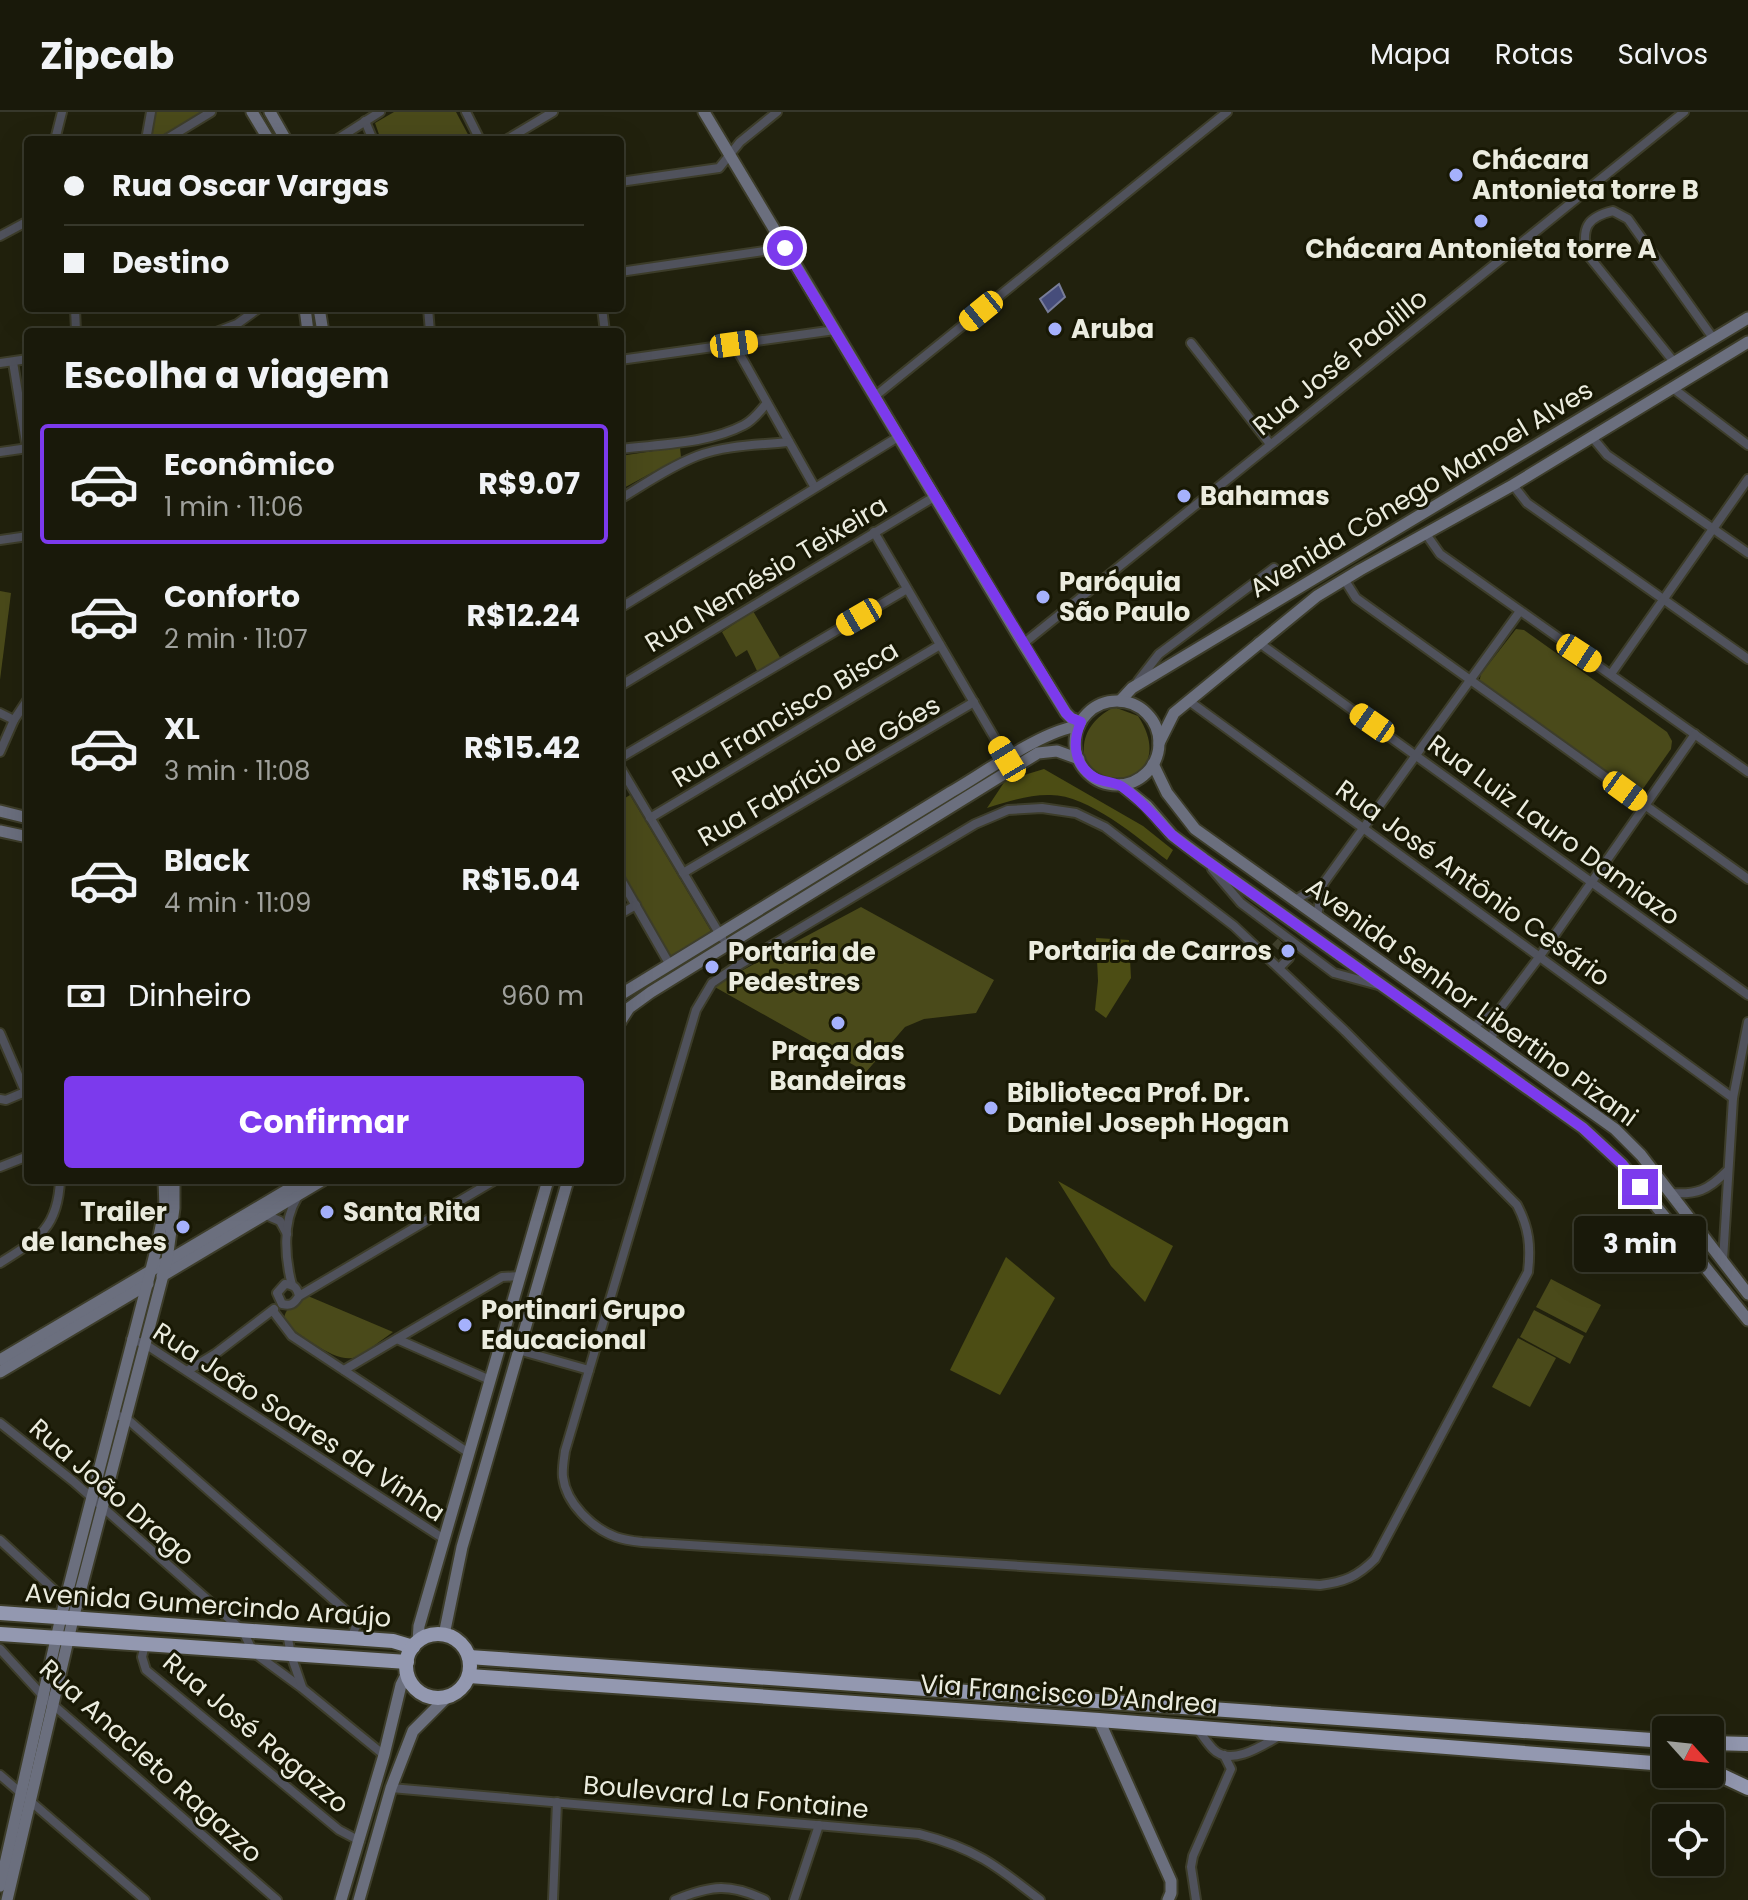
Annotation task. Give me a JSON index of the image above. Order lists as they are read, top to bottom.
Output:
{
  "streets": {
    "highway": ["Avenida Gumercindo Araújo", "Via Francisco D'Andrea"],
    "street": [
      "Rua José Paolillo",
      "Avenida Cônego Manoel Alves",
      "Rua Nemésio Teixeira",
      "Rua Francisco Bisca",
      "Rua Fabrício de Góes",
      "Rua Luiz Lauro Damiazo",
      "Rua José Antônio Cesário",
      "Avenida Senhor Libertino Pizani",
      "Rua João Soares da Vinha",
      "Rua João Drago",
      "Rua José Ragazzo",
      "Rua Anacleto Ragazzo",
      "Boulevard La Fontaine"
    ]
  },
  "crossings": [
    ["Avenida Cônego Manoel Alves", "Rua Luiz Lauro Damiazo"],
    ["Avenida Cônego Manoel Alves", "Rua José Antônio Cesário"],
    ["Avenida Cônego Manoel Alves", "Avenida Senhor Libertino Pizani"],
    ["Rua João Drago", "Avenida Gumercindo Araújo"],
    ["Avenida Gumercindo Araújo", "Via Francisco D'Andrea"],
    ["Avenida Gumercindo Araújo", "Rua José Ragazzo"]
  ],
  "places": [
    "Chácara Antonieta torre B",
    "Chácara Antonieta torre A",
    "Aruba",
    "Bahamas",
    "Paróquia São Paulo",
    "Portaria de Carros",
    "Portaria de Pedestres",
    "Praça das Bandeiras",
    "Biblioteca Prof. Dr. Daniel Joseph Hogan",
    "Santa Rita",
    "Trailer de lanches",
    "Portinari Grupo Educacional"
  ],
  "north": "bottom right",
  "page": {
    "header": "Zipcab",
    "nav": ["Mapa", "Rotas", "Salvos"],
    "banner": ["Rua Oscar Vargas", "Destino"],
    "heading": "Escolha a viagem",
    "list": [
      {
        "name": "Econômico",
        "note": "1 min · 11:06",
        "value": "R$9.07"
      },
      {
        "name": "Conforto",
        "note": "2 min · 11:07",
        "value": "R$12.24"
      },
      {
        "name": "XL",
        "note": "3 min · 11:08",
        "value": "R$15.42"
      },
      {
        "name": "Black",
        "note": "4 min · 11:09",
        "value": "R$15.04"
      }
    ],
    "pay": ["Dinheiro", "960 m"],
    "buttons": "Confirmar",
    "bubble": "3 min"
  }
}
